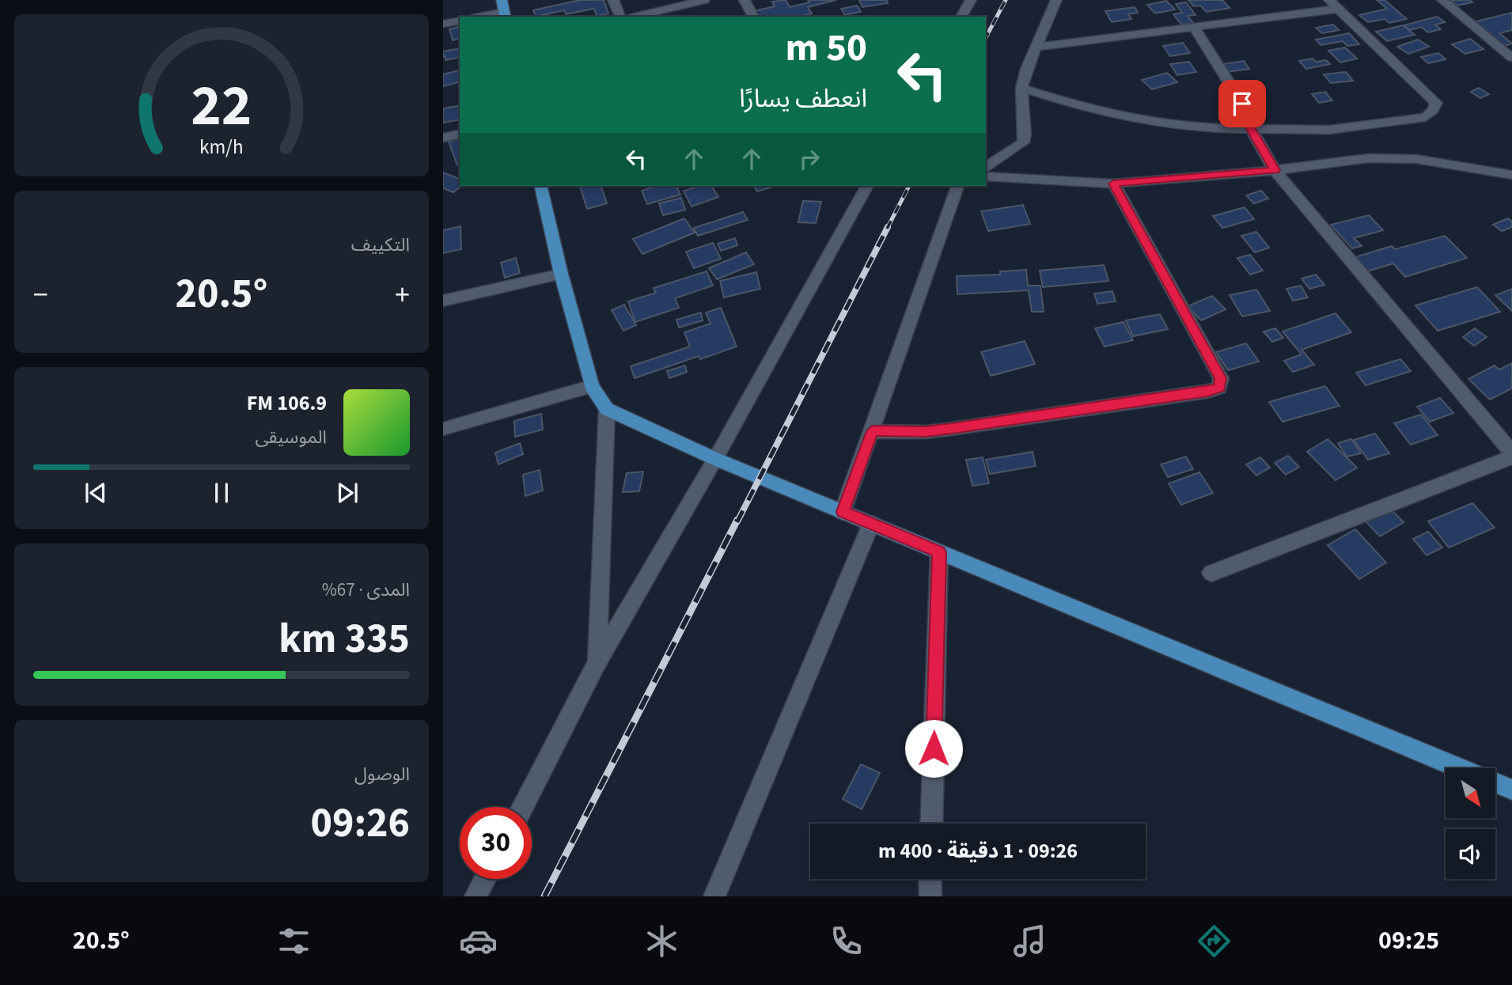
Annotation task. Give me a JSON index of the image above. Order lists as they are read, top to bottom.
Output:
{
  "north": "bottom right",
  "page": {
    "turn": ["50 m", "انعطف يسارًا"],
    "tile": [
      "التكييف",
      ["المدى · 67%", "335 km"],
      ["الوصول", "09:26"]
    ],
    "heat": ["−", "20.5°", "+"],
    "song": ["106.9 FM", "الموسيقى"],
    "limit": "30",
    "trip": "09:26 · 1 دقيقة · 400 m",
    "tabs": ["09:25", "20.5°"],
    "gauge": ["22", "km/h"]
  }
}
